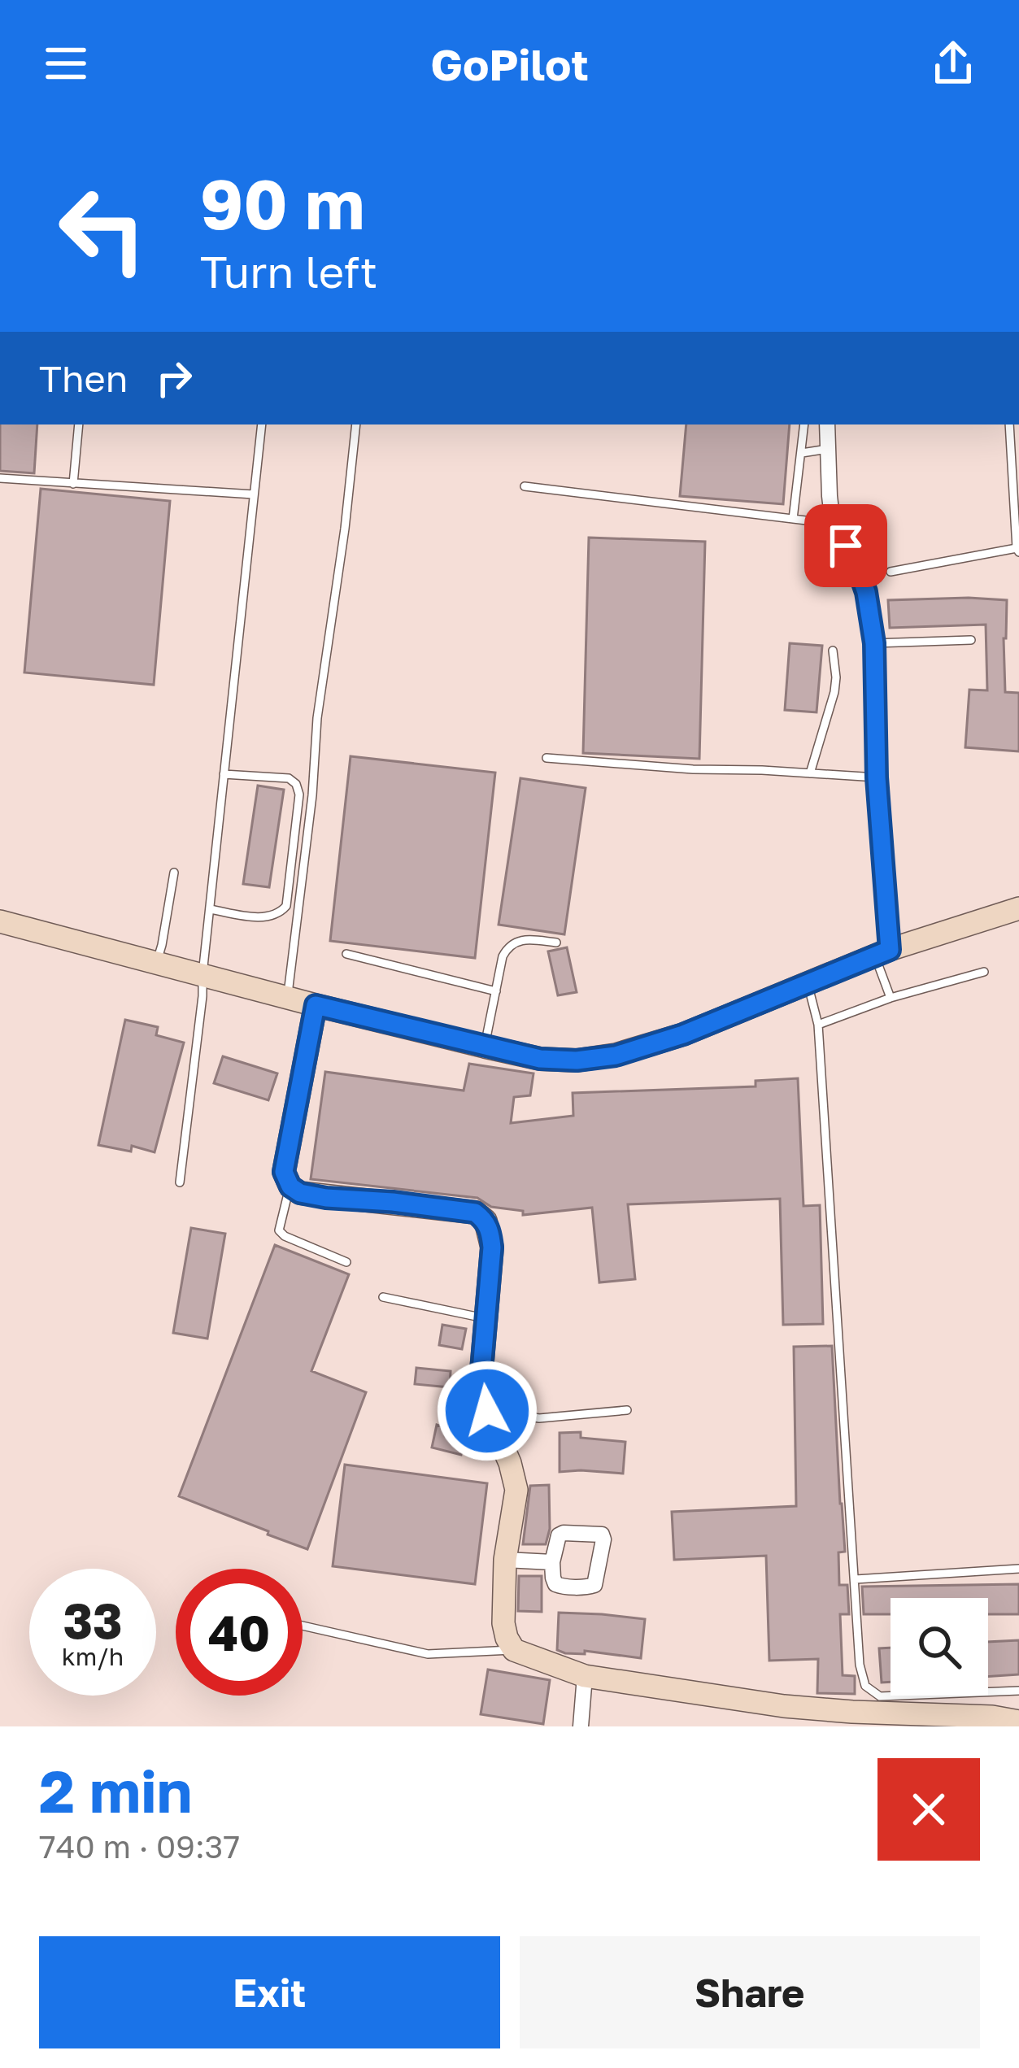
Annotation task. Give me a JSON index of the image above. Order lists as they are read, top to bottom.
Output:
{
  "page": {
    "header": "GoPilot",
    "turn": ["90 m", "Turn left"],
    "then": "Then",
    "speed": "33 km/h",
    "limit": "40",
    "heading": ["2 min", "740 m · 09:37"],
    "buttons": ["Exit", "Share"]
  }
}
